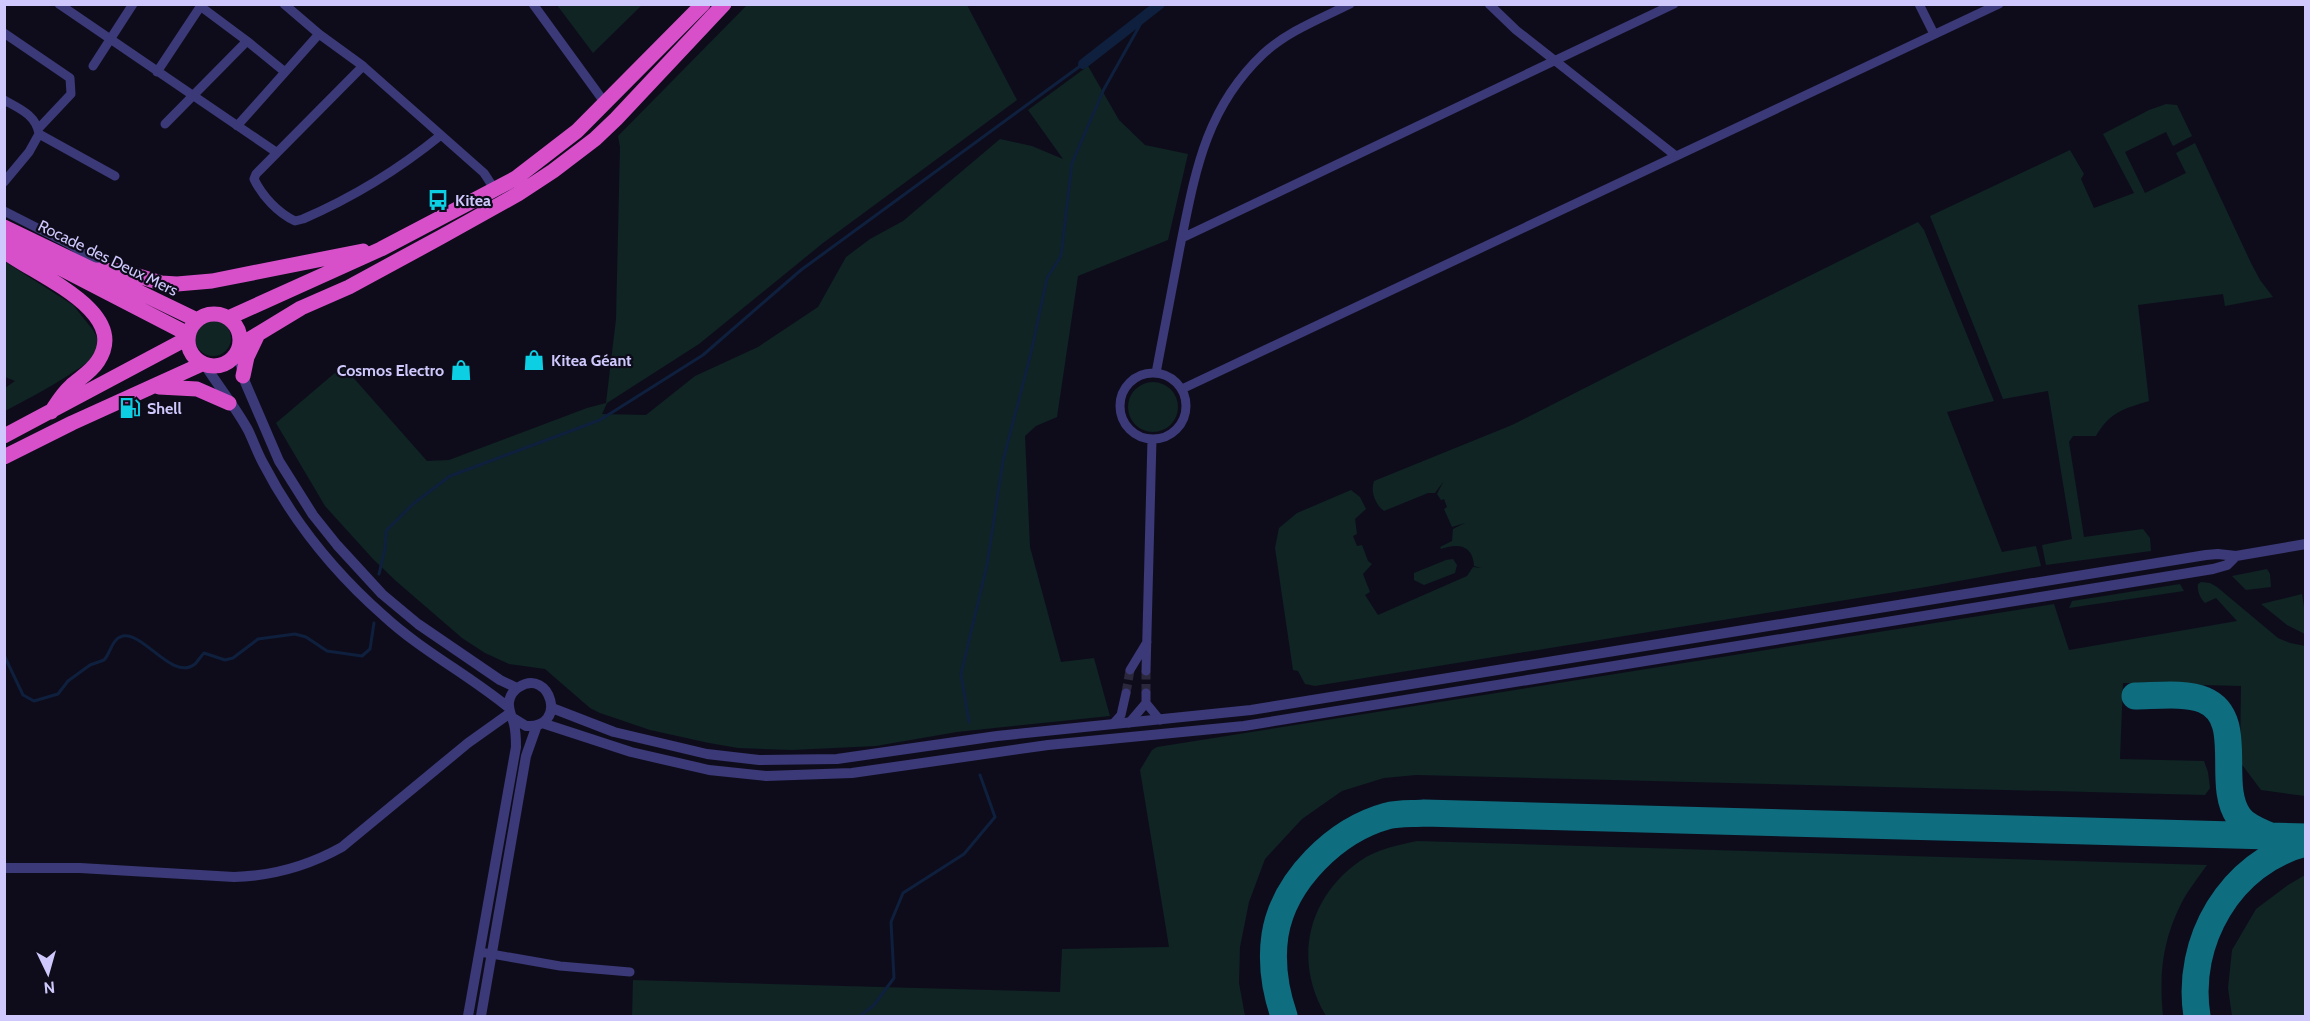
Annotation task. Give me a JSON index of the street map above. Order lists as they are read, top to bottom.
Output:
{
  "streets": {
    "highway": ["Rocade des Deux Mers"]
  },
  "places": {
    "bus stop": ["Kitea"],
    "shop": ["Kitea Géant", "Cosmos Electro"],
    "fuel station": ["Shell"]
  },
  "north": "bottom"
}
